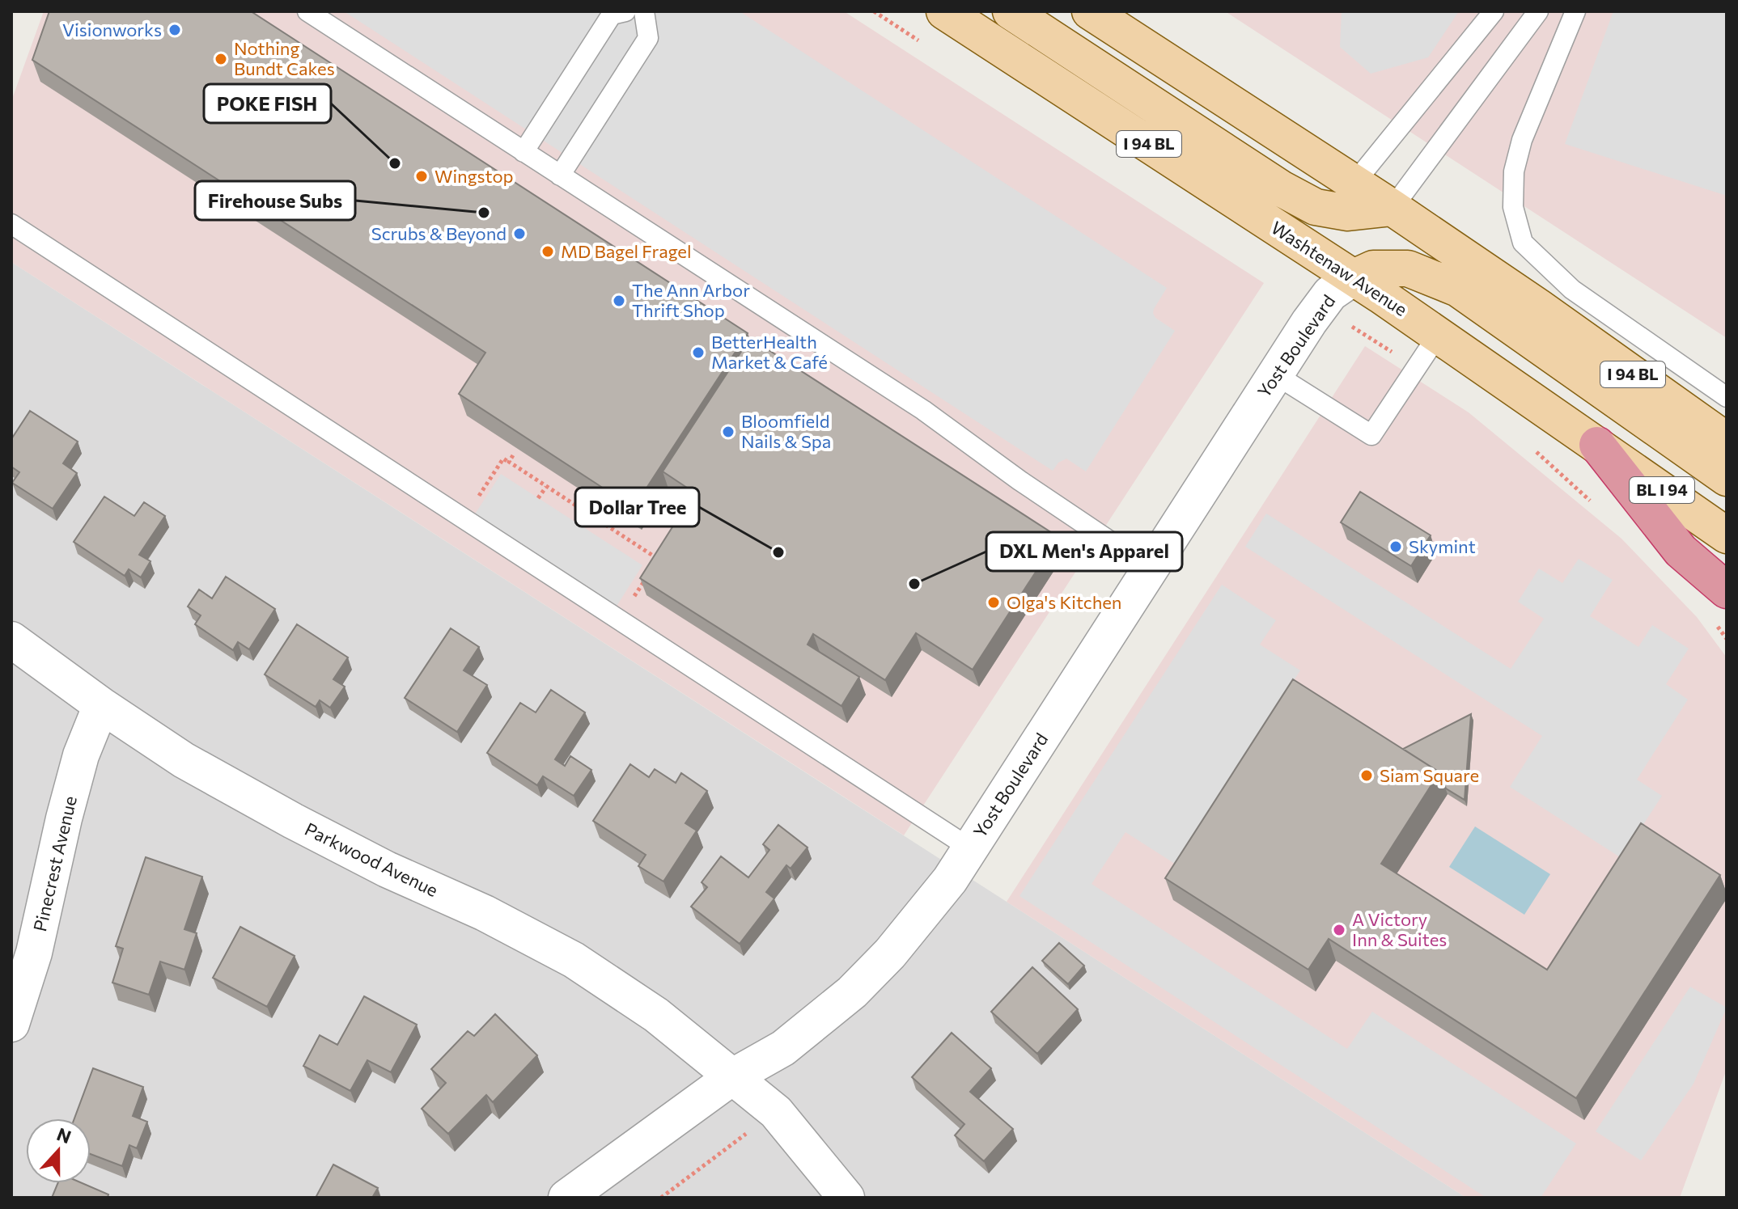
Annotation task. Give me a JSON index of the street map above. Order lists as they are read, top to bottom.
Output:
{
  "streets": {
    "highway": ["I 94 BL"],
    "main road": ["Washtenaw Avenue", "BL I 94"],
    "street": ["Yost Boulevard", "Parkwood Avenue", "Pinecrest Avenue"]
  },
  "crossings": [
    ["I 94 BL", "Washtenaw Avenue"],
    ["Washtenaw Avenue", "Yost Boulevard"],
    ["Yost Boulevard", "Parkwood Avenue"],
    ["Parkwood Avenue", "Pinecrest Avenue"]
  ],
  "places": [
    "Visionworks",
    "Nothing Bundt Cakes",
    "POKE FISH",
    "Wingstop",
    "Firehouse Subs",
    "Scrubs & Beyond",
    "MD Bagel Fragel",
    "The Ann Arbor Thrift Shop",
    "BetterHealth Market & Café",
    "Bloomfield Nails & Spa",
    "Skymint",
    "Dollar Tree",
    "DXL Men's Apparel",
    "Olga's Kitchen",
    "Siam Square",
    "A Victory Inn & Suites"
  ],
  "north": "top"
}
